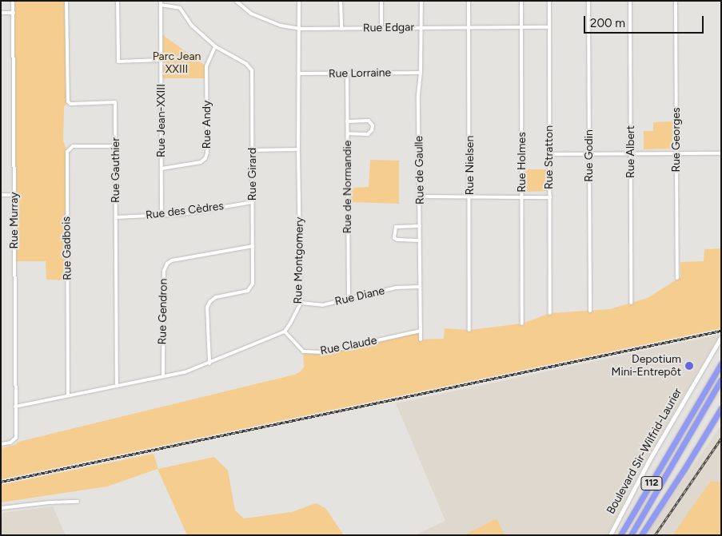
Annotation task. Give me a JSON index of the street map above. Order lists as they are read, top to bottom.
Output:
{
  "streets": {
    "highway": ["Boulevard Sir-Wilfrid-Laurier", "112"],
    "street": [
      "Rue Edgar",
      "Rue Lorraine",
      "Rue Jean-XXIII",
      "Rue Andy",
      "Rue Georges",
      "Rue Albert",
      "Rue Godin",
      "Rue Stratton",
      "Rue Holmes",
      "Rue Nielsen",
      "Rue Gauthier",
      "Rue de Gaulle",
      "Rue Girard",
      "Rue de Normandie",
      "Rue des Cèdres",
      "Rue Murray",
      "Rue Gadbois",
      "Rue Montgomery",
      "Rue Diane",
      "Rue Gendron",
      "Rue Claude"
    ]
  },
  "crossings": [
    ["Rue Edgar", "Rue Stratton"],
    ["Rue Edgar", "Rue Holmes"],
    ["Rue Edgar", "Rue Nielsen"],
    ["Rue Edgar", "Rue de Gaulle"],
    ["Rue Edgar", "Rue Montgomery"],
    ["Rue Lorraine", "Rue de Gaulle"],
    ["Rue Lorraine", "Rue de Normandie"],
    ["Rue Lorraine", "Rue Montgomery"],
    ["Rue Jean-XXIII", "Rue Andy"],
    ["Rue Jean-XXIII", "Rue Girard"],
    ["Rue Jean-XXIII", "Rue des Cèdres"],
    ["Rue Andy", "Rue Girard"],
    ["Rue Gauthier", "Rue des Cèdres"],
    ["Rue Gauthier", "Rue Gadbois"],
    ["Rue de Gaulle", "Rue Diane"],
    ["Rue de Gaulle", "Rue Claude"],
    ["Rue Girard", "Rue des Cèdres"],
    ["Rue Girard", "Rue Gendron"],
    ["Rue de Normandie", "Rue Diane"],
    ["Rue Montgomery", "Rue Diane"],
    ["Rue Montgomery", "Rue Claude"]
  ],
  "parks": ["Parc Jean XXIII"],
  "places": ["Depotium Mini-Entrepôt"],
  "scale_bar": "200 m"
}
